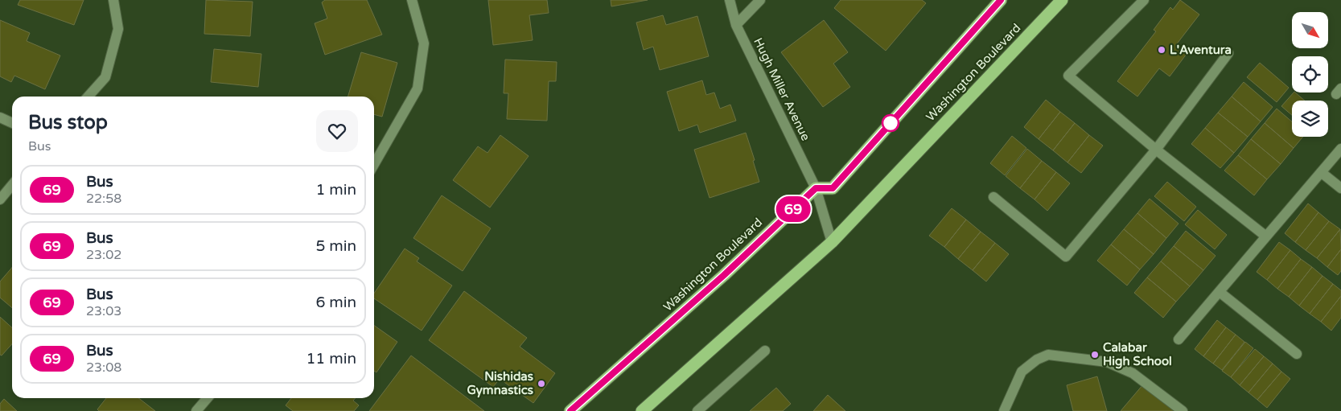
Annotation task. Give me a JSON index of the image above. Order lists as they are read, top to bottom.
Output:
{
  "streets": {
    "highway": ["Washington Boulevard"],
    "street": ["Hugh Miller Avenue"]
  },
  "crossings": [
    ["Washington Boulevard", "Hugh Miller Avenue"]
  ],
  "places": ["L'Aventura", "Calabar High School", "Nishidas Gymnastics"],
  "lines": ["bus line 69"],
  "north": "bottom right",
  "page": {
    "on_map": "69",
    "heading": ["Bus stop", "Bus"],
    "list": [
      {
        "mark": "69",
        "name": "Bus",
        "note": "22:58",
        "value": "1 min"
      },
      {
        "mark": "69",
        "name": "Bus",
        "note": "23:02",
        "value": "5 min"
      },
      {
        "mark": "69",
        "name": "Bus",
        "note": "23:03",
        "value": "6 min"
      },
      {
        "mark": "69",
        "name": "Bus",
        "note": "23:08",
        "value": "11 min"
      }
    ]
  }
}
